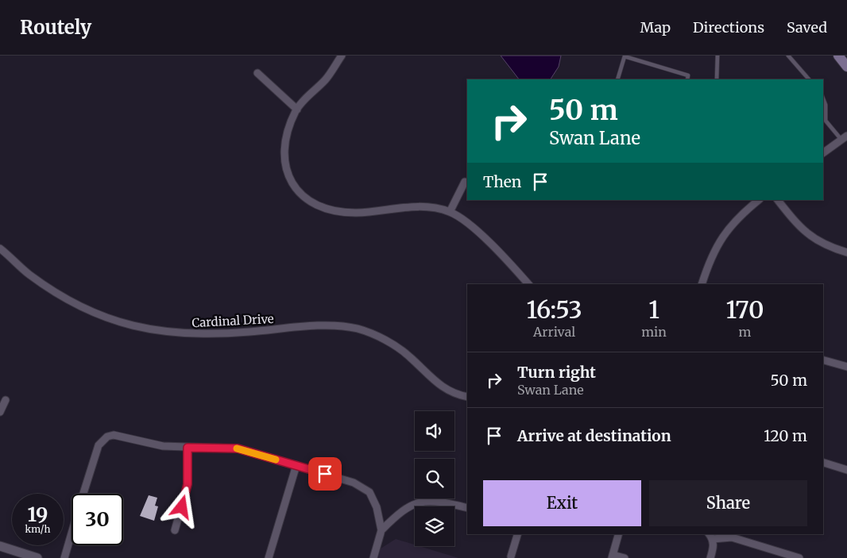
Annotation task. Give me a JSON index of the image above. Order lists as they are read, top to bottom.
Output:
{
  "streets": {
    "street": ["Cardinal Drive"]
  },
  "page": {
    "header": "Routely",
    "nav": ["Map", "Directions", "Saved"],
    "turn": ["50 m", "Swan Lane"],
    "then": "Then",
    "eta": [
      "16:53",
      "Arrival",
      "1",
      "min",
      "170",
      "m"
    ],
    "list": [
      {
        "name": "Turn right",
        "note": "Swan Lane",
        "value": "50 m"
      },
      {
        "name": "Arrive at destination",
        "value": "120 m"
      }
    ],
    "buttons": ["Exit", "Share"],
    "speed": "19 km/h",
    "limit": "30"
  }
}
